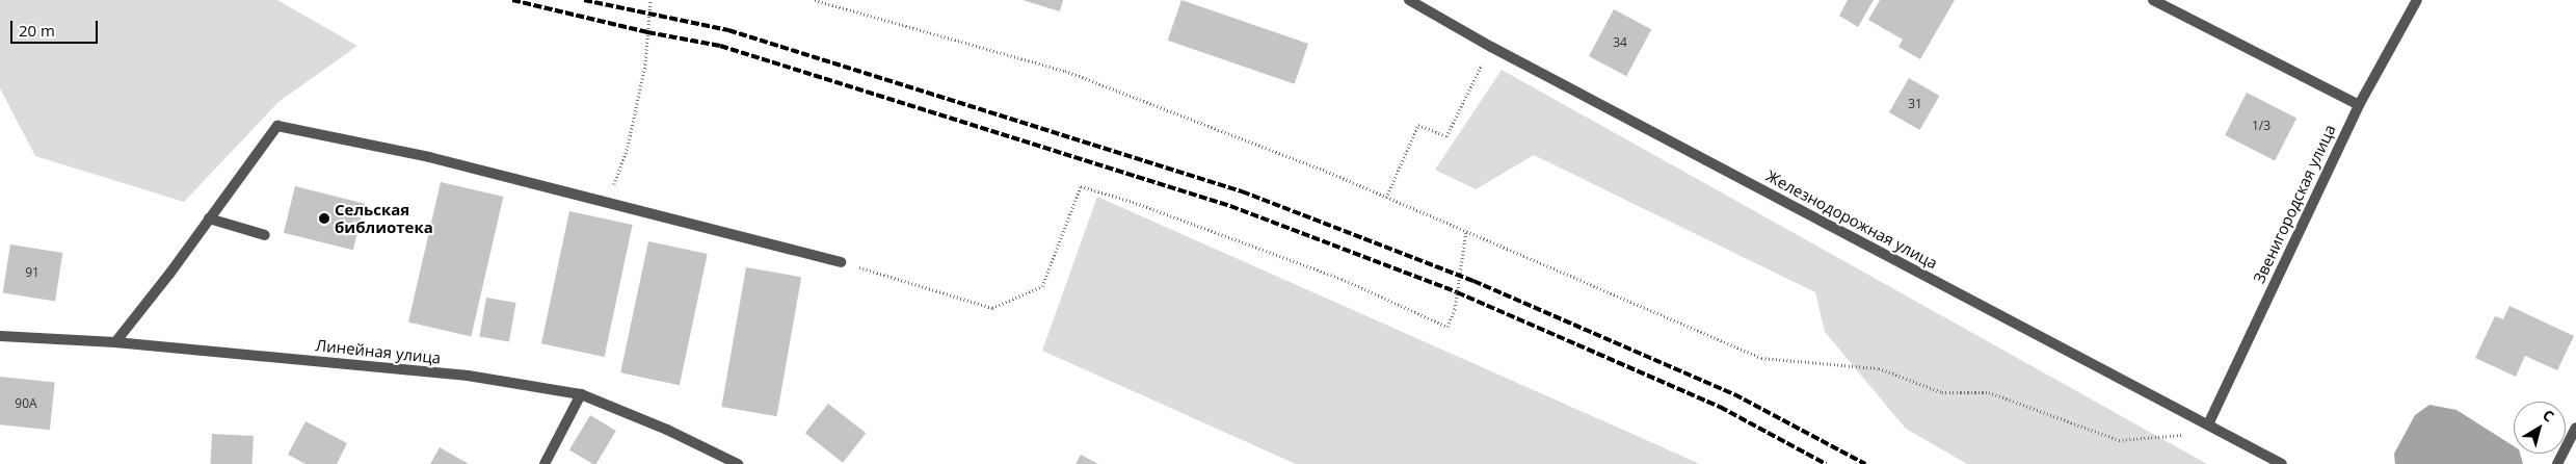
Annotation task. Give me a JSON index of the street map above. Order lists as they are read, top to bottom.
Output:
{
  "streets": {
    "street": ["Звенигородская улица", "Железнодорожная улица", "Линейная улица"]
  },
  "crossings": [
    ["Звенигородская улица", "Железнодорожная улица"]
  ],
  "places": ["Сельская библиотека"],
  "house_numbers": [
    "34",
    "31",
    "1/3",
    "91",
    "90А"
  ],
  "scale_bar": "20 m",
  "north": "top right"
}
